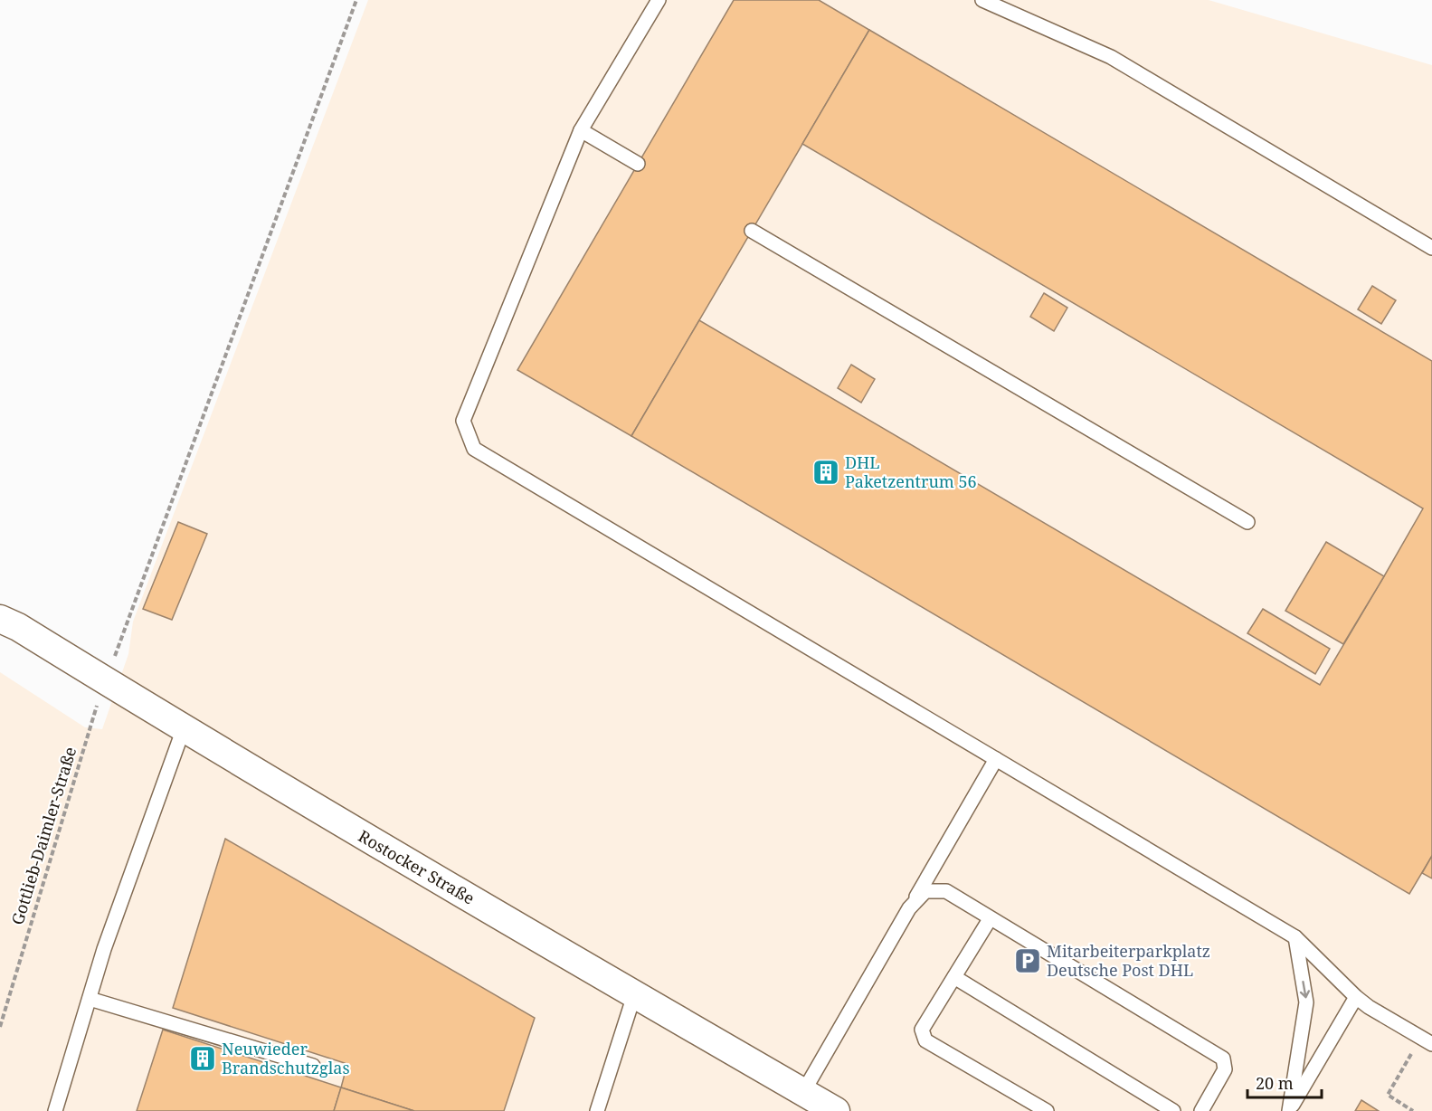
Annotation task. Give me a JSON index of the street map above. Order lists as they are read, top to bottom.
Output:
{
  "streets": {
    "street": ["Rostocker Straße"],
    "path": ["Gottlieb-Daimler-Straße"]
  },
  "crossings": [
    ["Gottlieb-Daimler-Straße", "Rostocker Straße"]
  ],
  "places": {
    "building": ["DHL Paketzentrum 56", "Neuwieder Brandschutzglas"],
    "parking": ["Mitarbeiterparkplatz Deutsche Post DHL"]
  },
  "scale_bar": "20 m"
}
